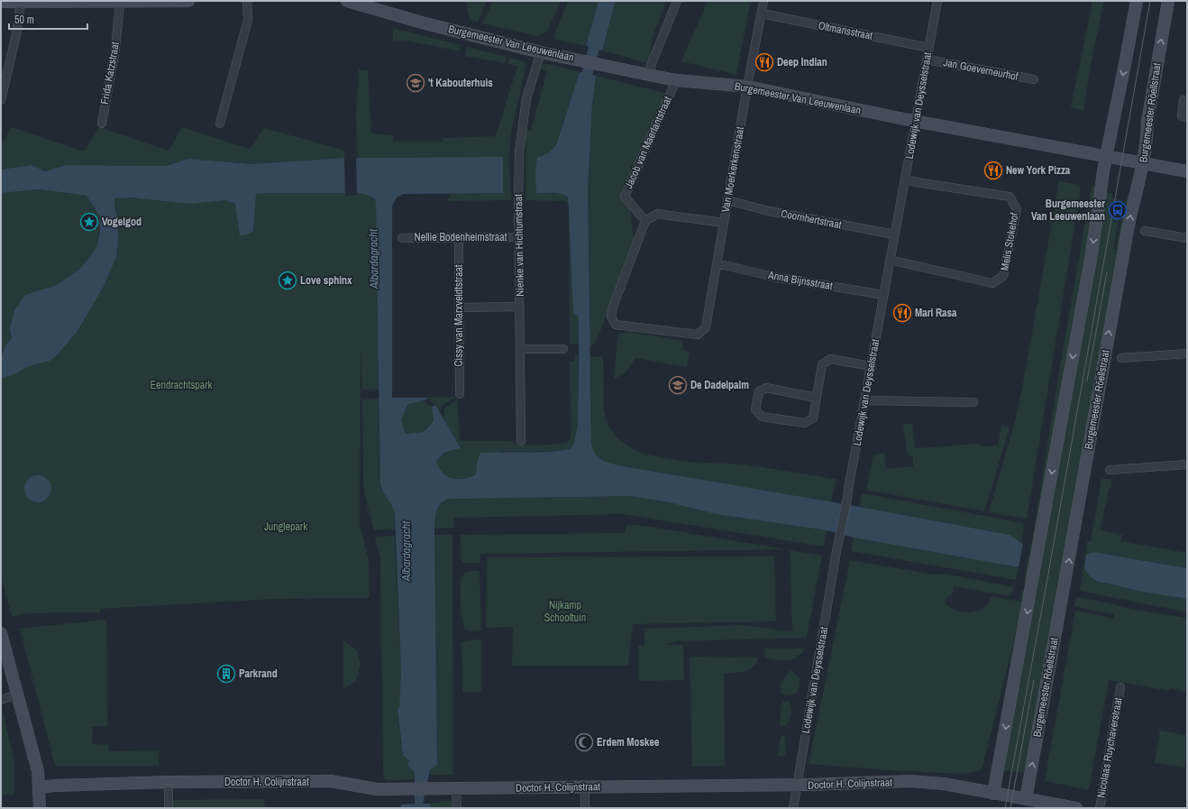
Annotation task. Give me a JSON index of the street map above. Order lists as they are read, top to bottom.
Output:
{
  "streets": {
    "street": [
      "Oltmansstraat",
      "Burgemeester Van Leeuwenlaan",
      "Jan Goeverneurhof",
      "Frida Katzstraat",
      "Lodewijk van Deysselstraat",
      "Burgemeester Röellstraat",
      "Jacob van Maerlantstraat",
      "Van Moerkerkenstraat",
      "Coornhertstraat",
      "Nellie Bodenheimstraat",
      "Melis Stokehof",
      "Nienke van Hichtumstraat",
      "Anna Bijnsstraat",
      "Cissy van Marxveldtstraat",
      "Nicolaas Ruychaverstraat",
      "Doctor H. Colijnstraat"
    ]
  },
  "crossings": [
    ["Oltmansstraat", "Lodewijk van Deysselstraat"],
    ["Oltmansstraat", "Van Moerkerkenstraat"],
    ["Burgemeester Van Leeuwenlaan", "Lodewijk van Deysselstraat"],
    ["Burgemeester Van Leeuwenlaan", "Burgemeester Röellstraat"],
    ["Burgemeester Van Leeuwenlaan", "Jacob van Maerlantstraat"],
    ["Burgemeester Van Leeuwenlaan", "Van Moerkerkenstraat"],
    ["Burgemeester Van Leeuwenlaan", "Nienke van Hichtumstraat"],
    ["Jan Goeverneurhof", "Lodewijk van Deysselstraat"],
    ["Lodewijk van Deysselstraat", "Coornhertstraat"],
    ["Lodewijk van Deysselstraat", "Melis Stokehof"],
    ["Lodewijk van Deysselstraat", "Anna Bijnsstraat"],
    ["Lodewijk van Deysselstraat", "Doctor H. Colijnstraat"],
    ["Burgemeester Röellstraat", "Doctor H. Colijnstraat"],
    ["Jacob van Maerlantstraat", "Van Moerkerkenstraat"],
    ["Van Moerkerkenstraat", "Coornhertstraat"],
    ["Van Moerkerkenstraat", "Anna Bijnsstraat"],
    ["Nellie Bodenheimstraat", "Nienke van Hichtumstraat"],
    ["Nellie Bodenheimstraat", "Cissy van Marxveldtstraat"]
  ],
  "water": ["Albardagracht"],
  "parks": ["Eendrachtspark", "Junglepark", "Nijkamp Schooltuin"],
  "places": {
    "restaurant": ["Deep Indian", "New York Pizza", "Mari Rasa"],
    "school or university": ["'t Kabouterhuis", "De Dadelpalm"],
    "bus stop": ["Burgemeester Van Leeuwenlaan"],
    "place": ["Vogelgod", "Love sphinx"],
    "building": ["Parkrand"],
    "mosque": ["Erdem Moskee"]
  },
  "scale_bar": "50 m"
}
